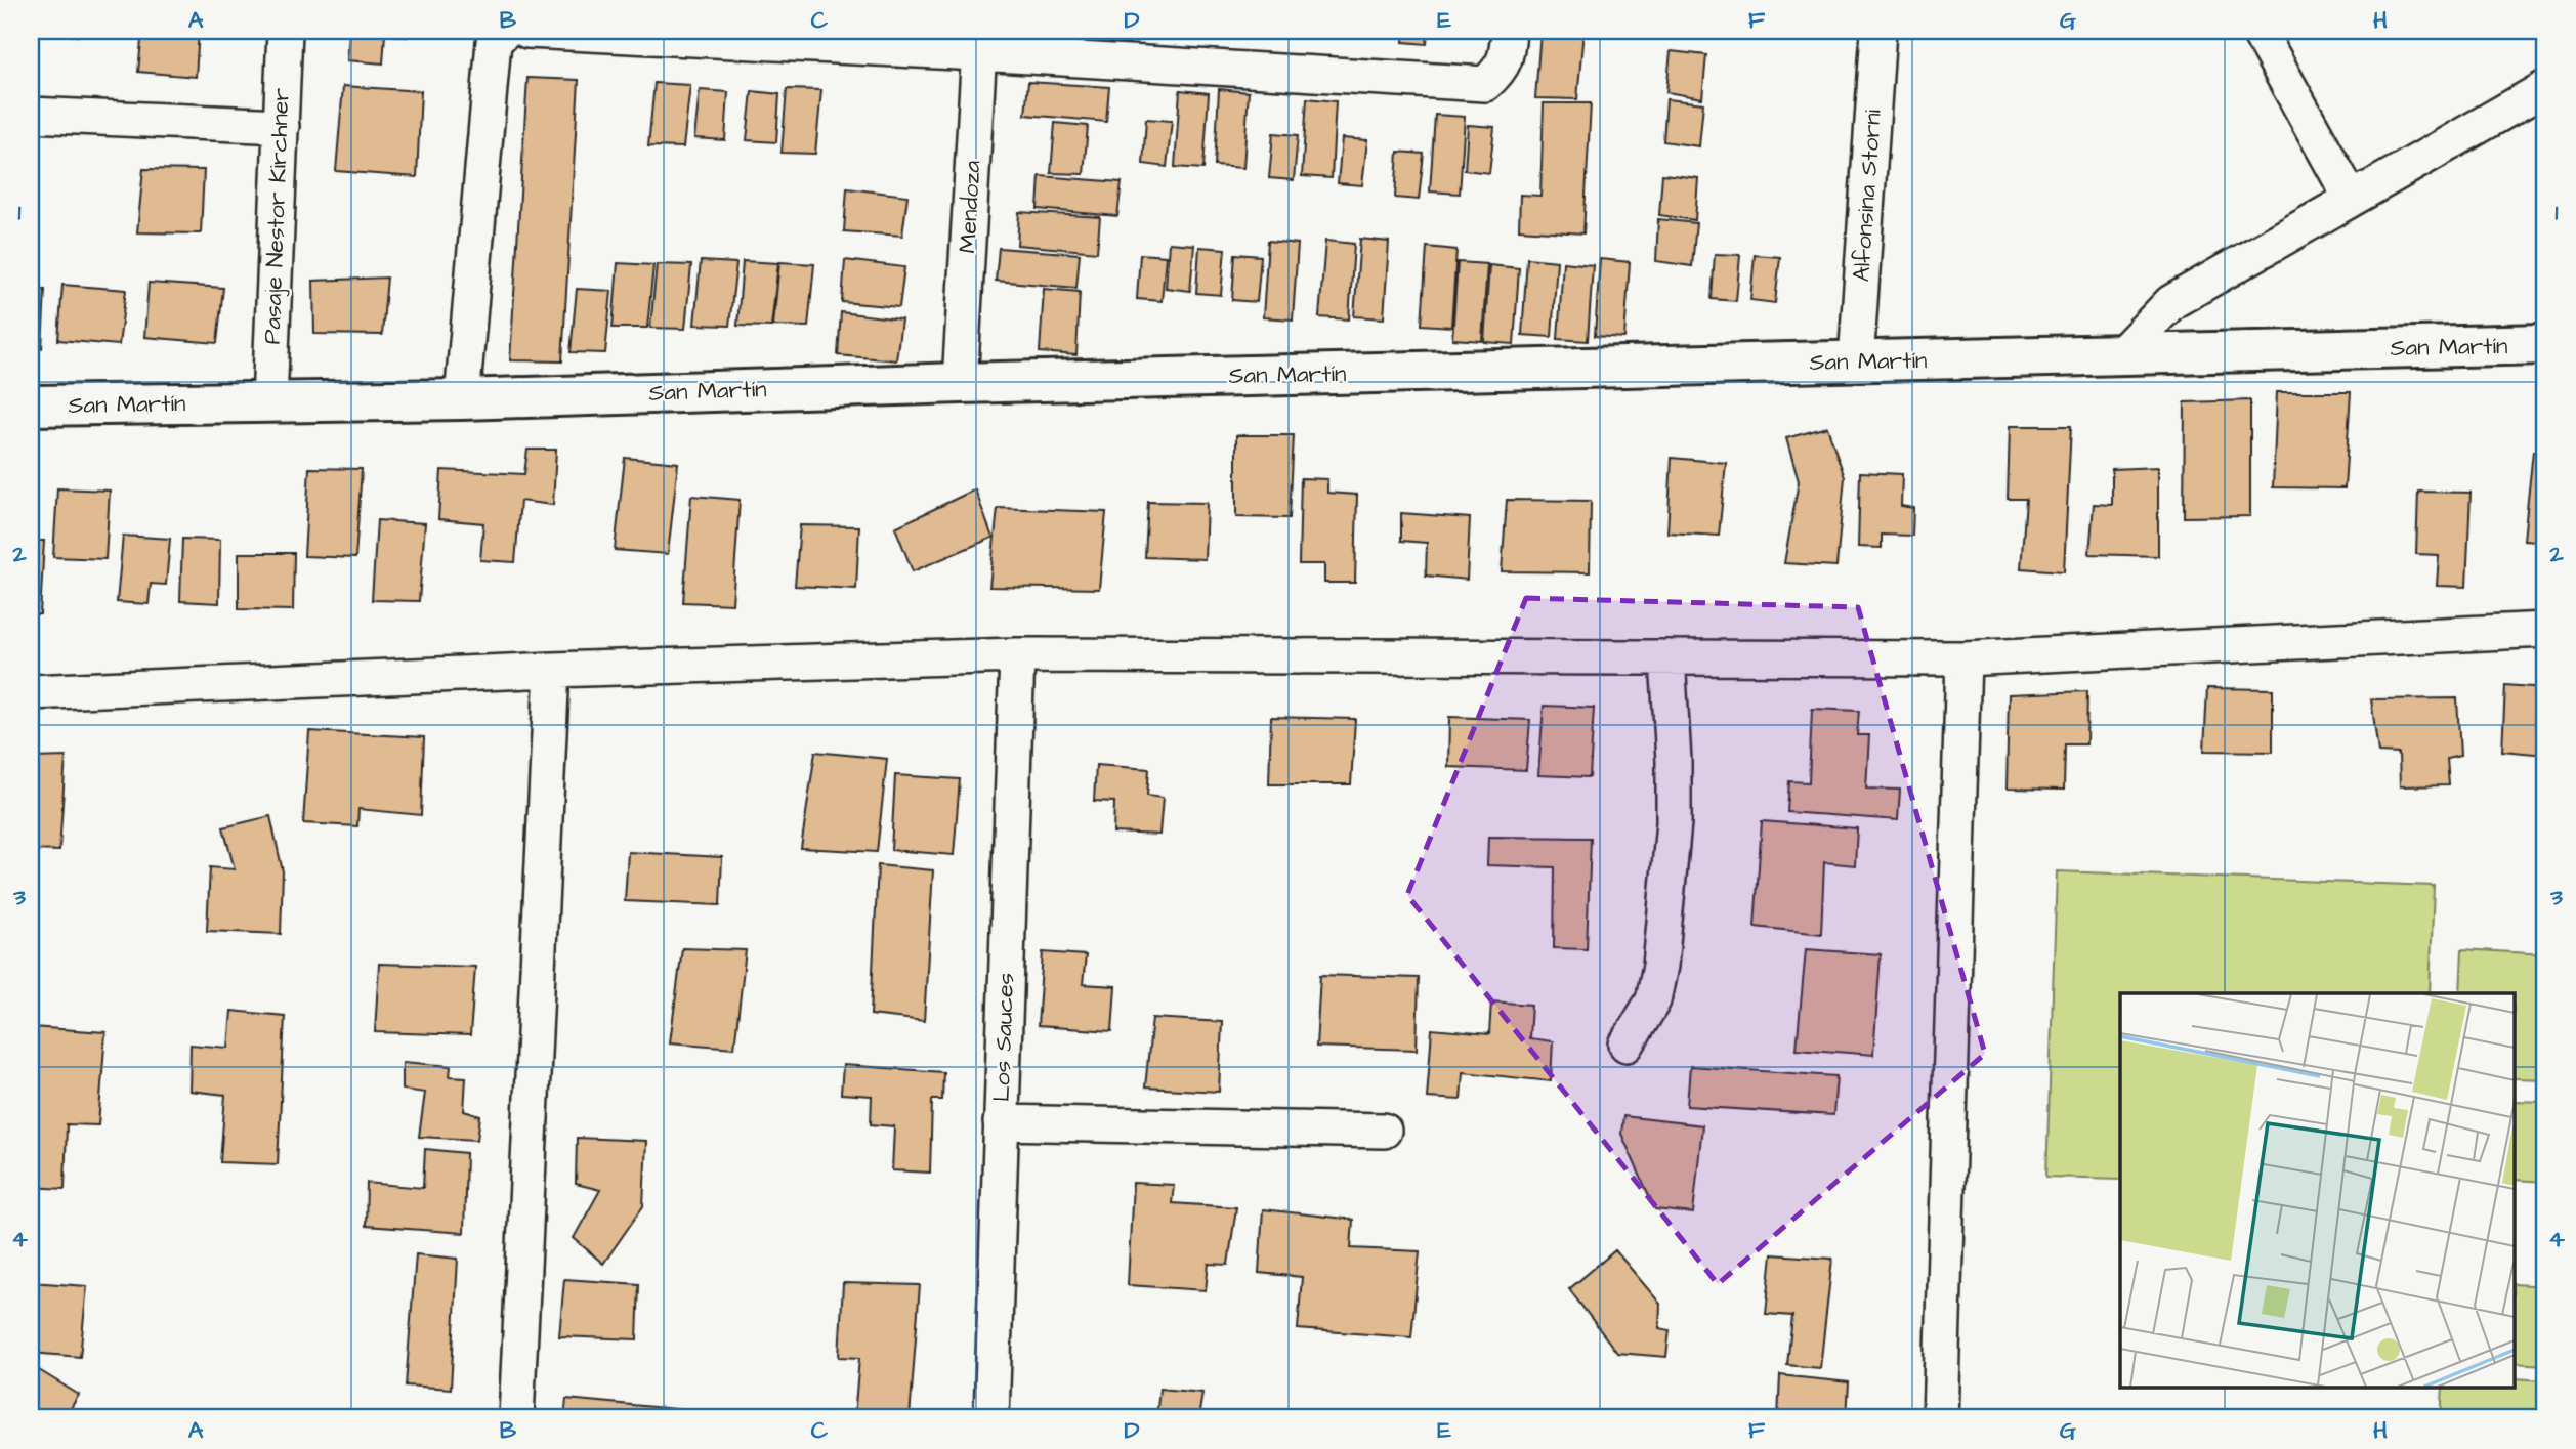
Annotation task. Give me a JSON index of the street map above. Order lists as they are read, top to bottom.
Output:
{
  "streets": {
    "street": [
      "Alfonsina Storni",
      "Mendoza",
      "Pasaje Nestor Kirchner",
      "San Martín",
      "Los Sauces"
    ]
  },
  "crossings": [
    ["Alfonsina Storni", "San Martín"],
    ["Mendoza", "San Martín"],
    ["Pasaje Nestor Kirchner", "San Martín"]
  ],
  "grid": {
    "columns": [
      "A",
      "B",
      "C",
      "D",
      "E",
      "F",
      "G",
      "H"
    ],
    "rows": [
      "1",
      "2",
      "3",
      "4"
    ]
  }
}
